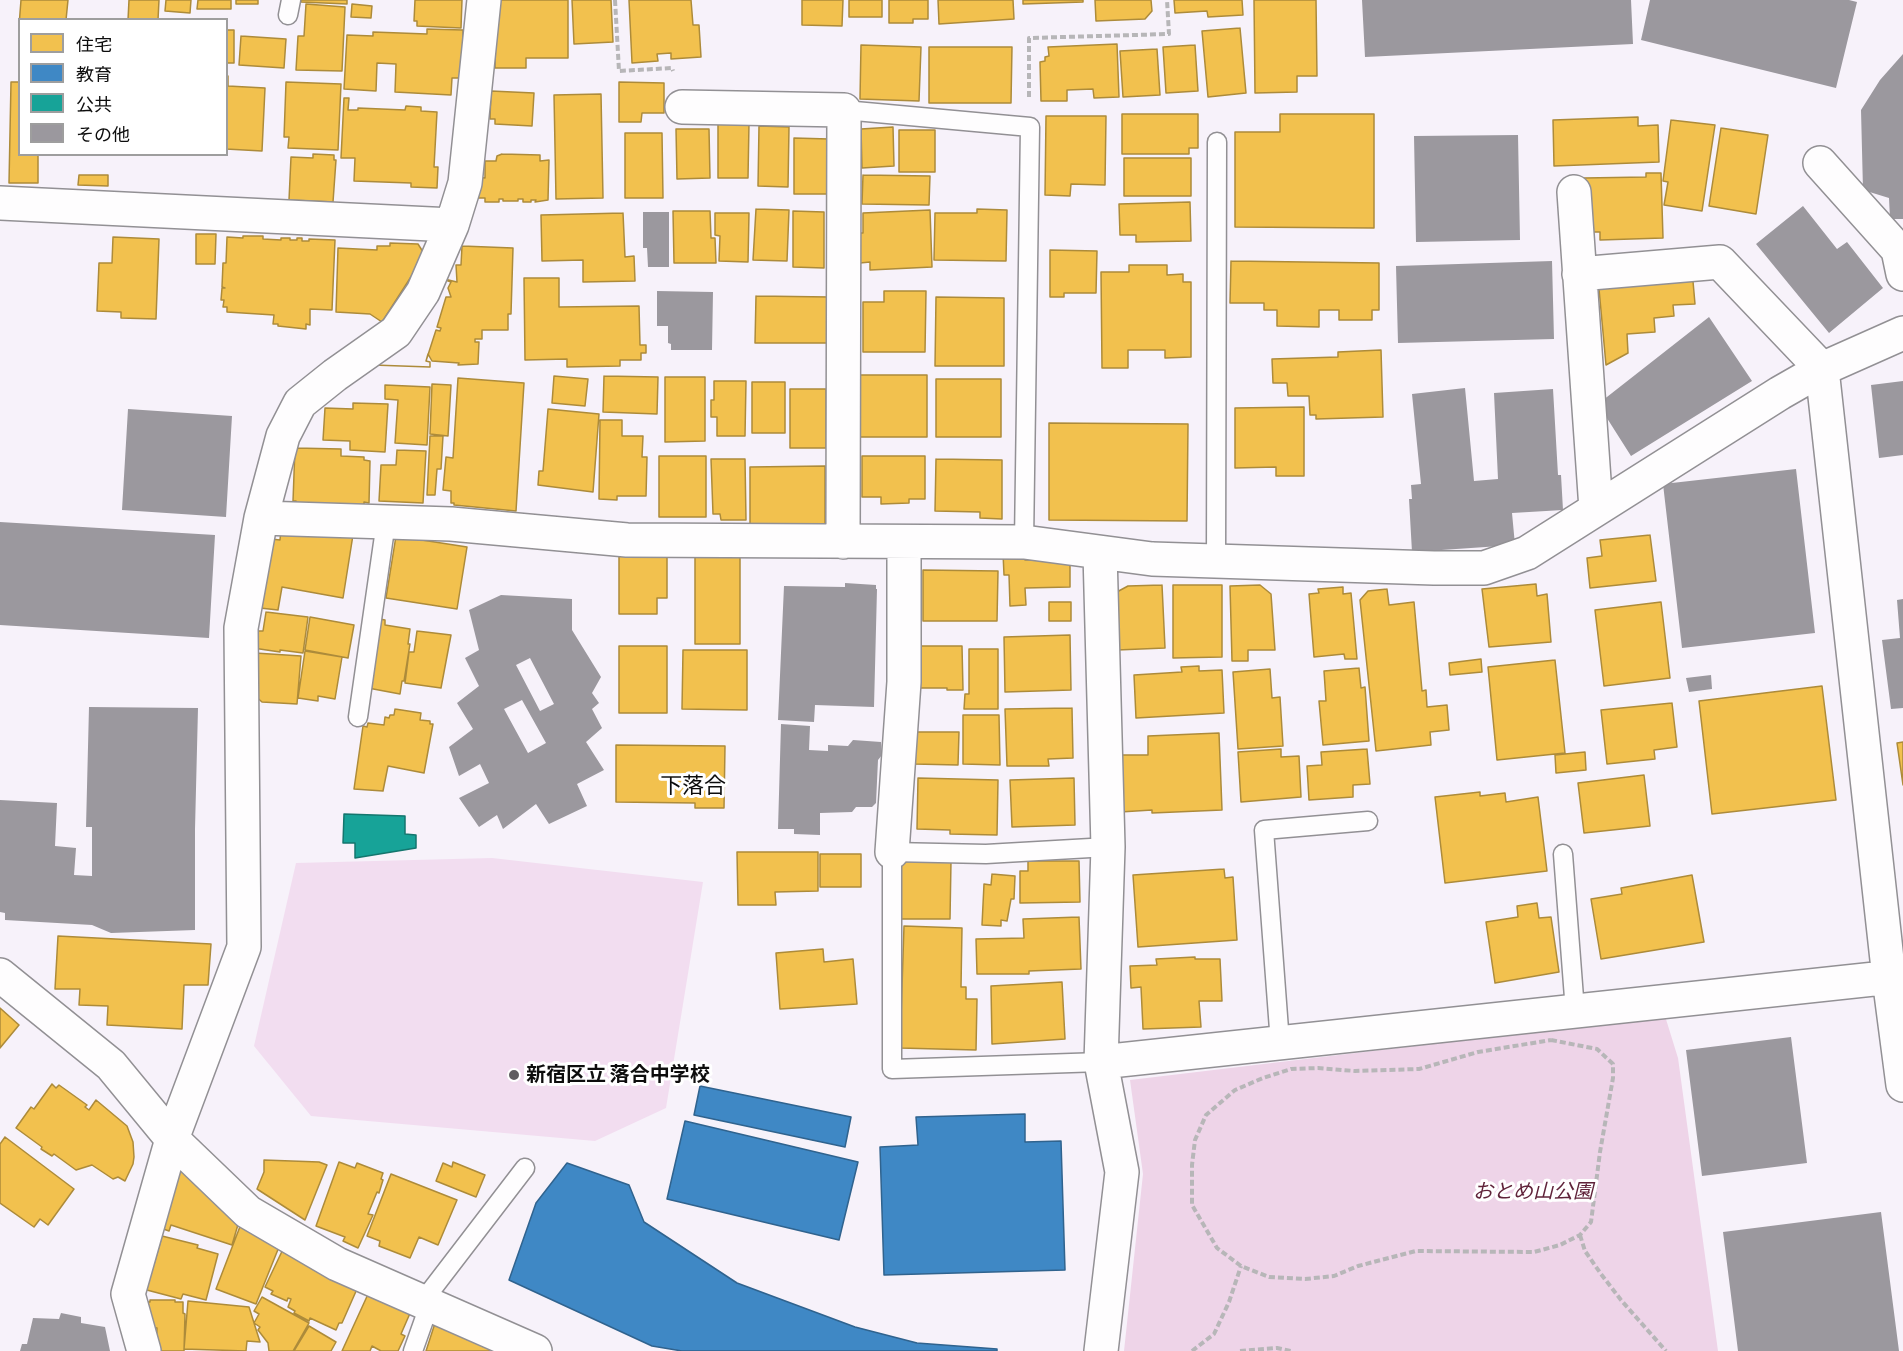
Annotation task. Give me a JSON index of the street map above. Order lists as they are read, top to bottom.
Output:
{
  "districts": ["下落合"],
  "parks": ["おとめ山公園"],
  "places": ["新宿区立 落合中学校"],
  "legend": [
    "住宅",
    "教育",
    "公共",
    "その他"
  ]
}
